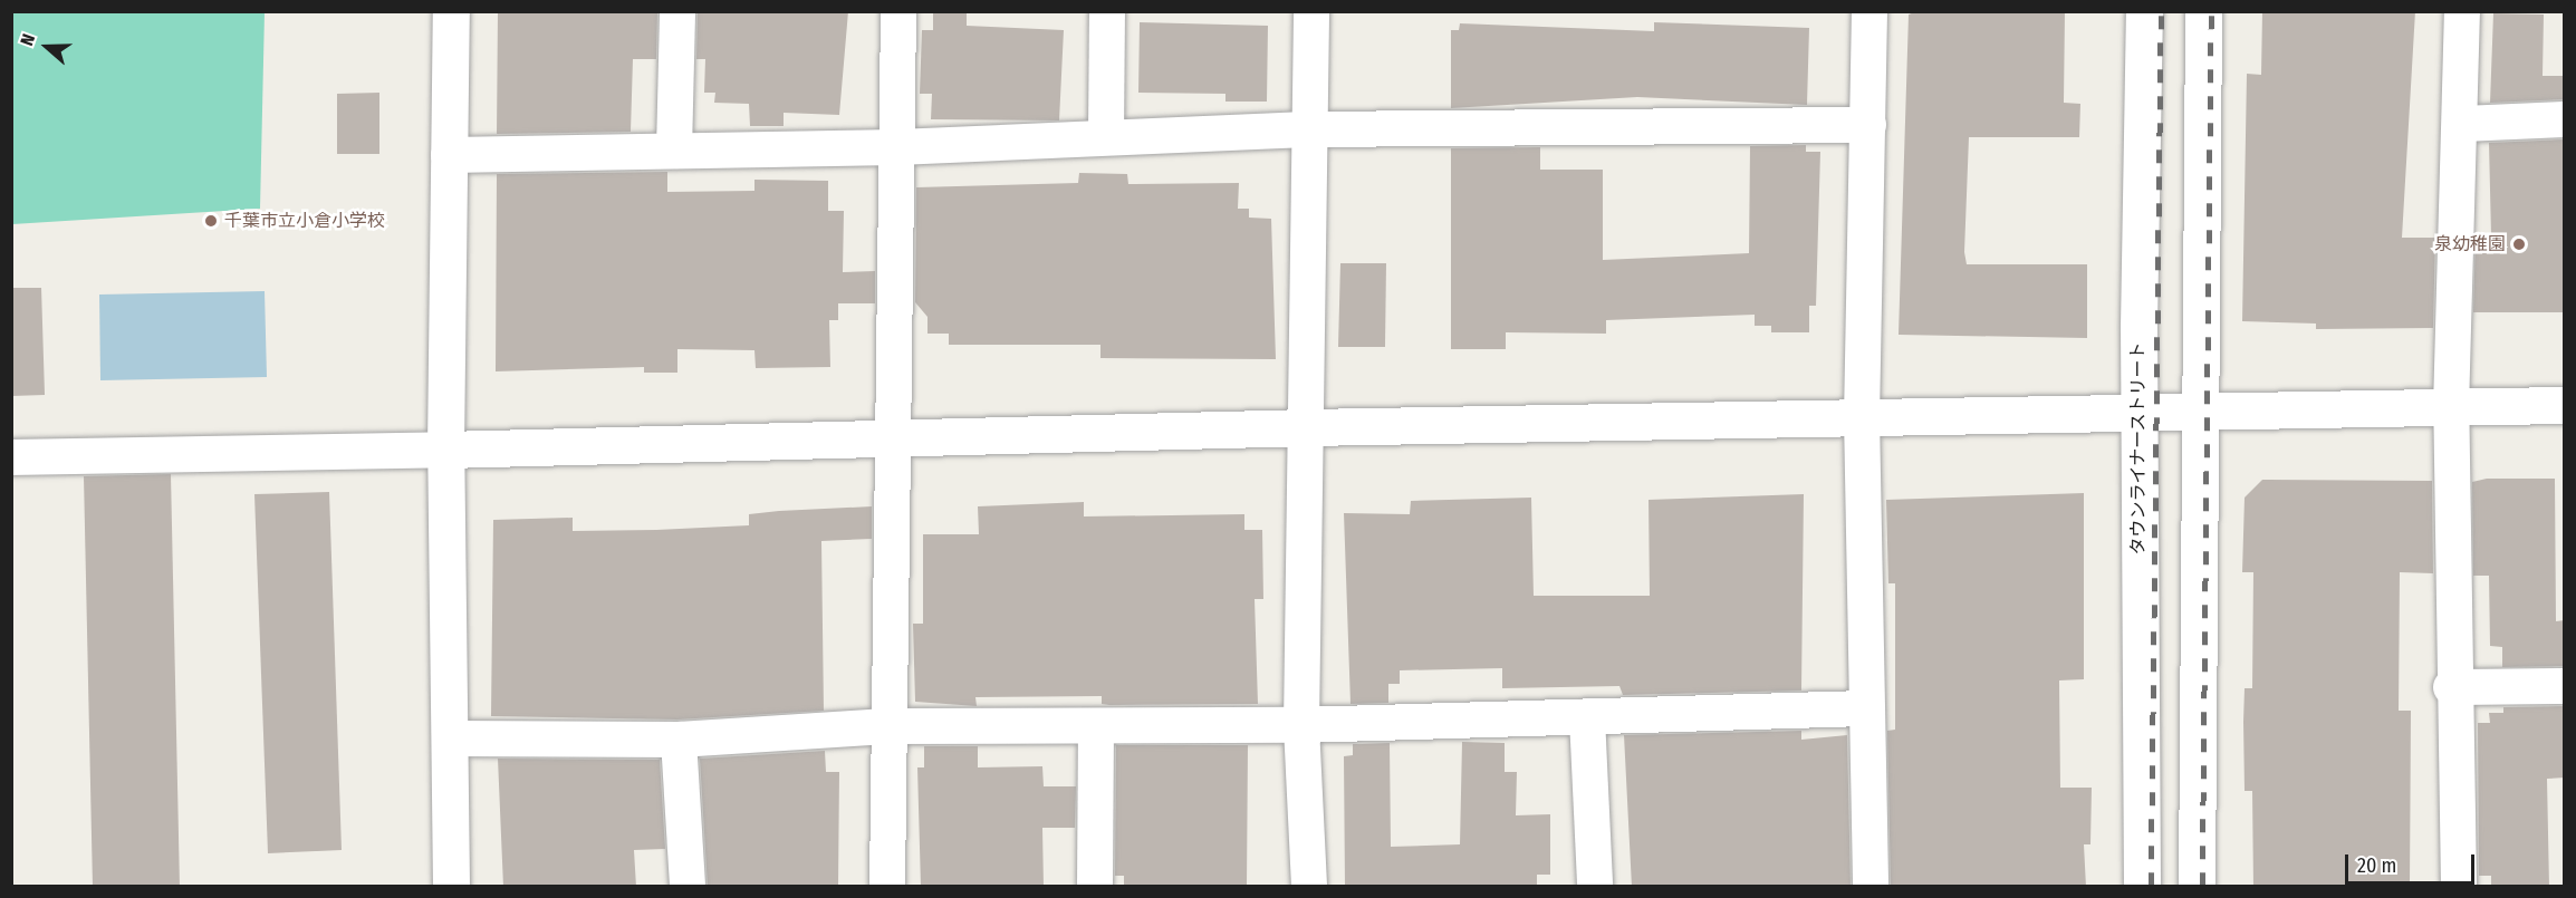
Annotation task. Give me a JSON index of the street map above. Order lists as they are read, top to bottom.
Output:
{
  "streets": {
    "street": ["タウンライナーストリート"]
  },
  "places": ["千葉市立小倉小学校", "泉幼稚園"],
  "scale_bar": "20 m",
  "north": "left"
}
